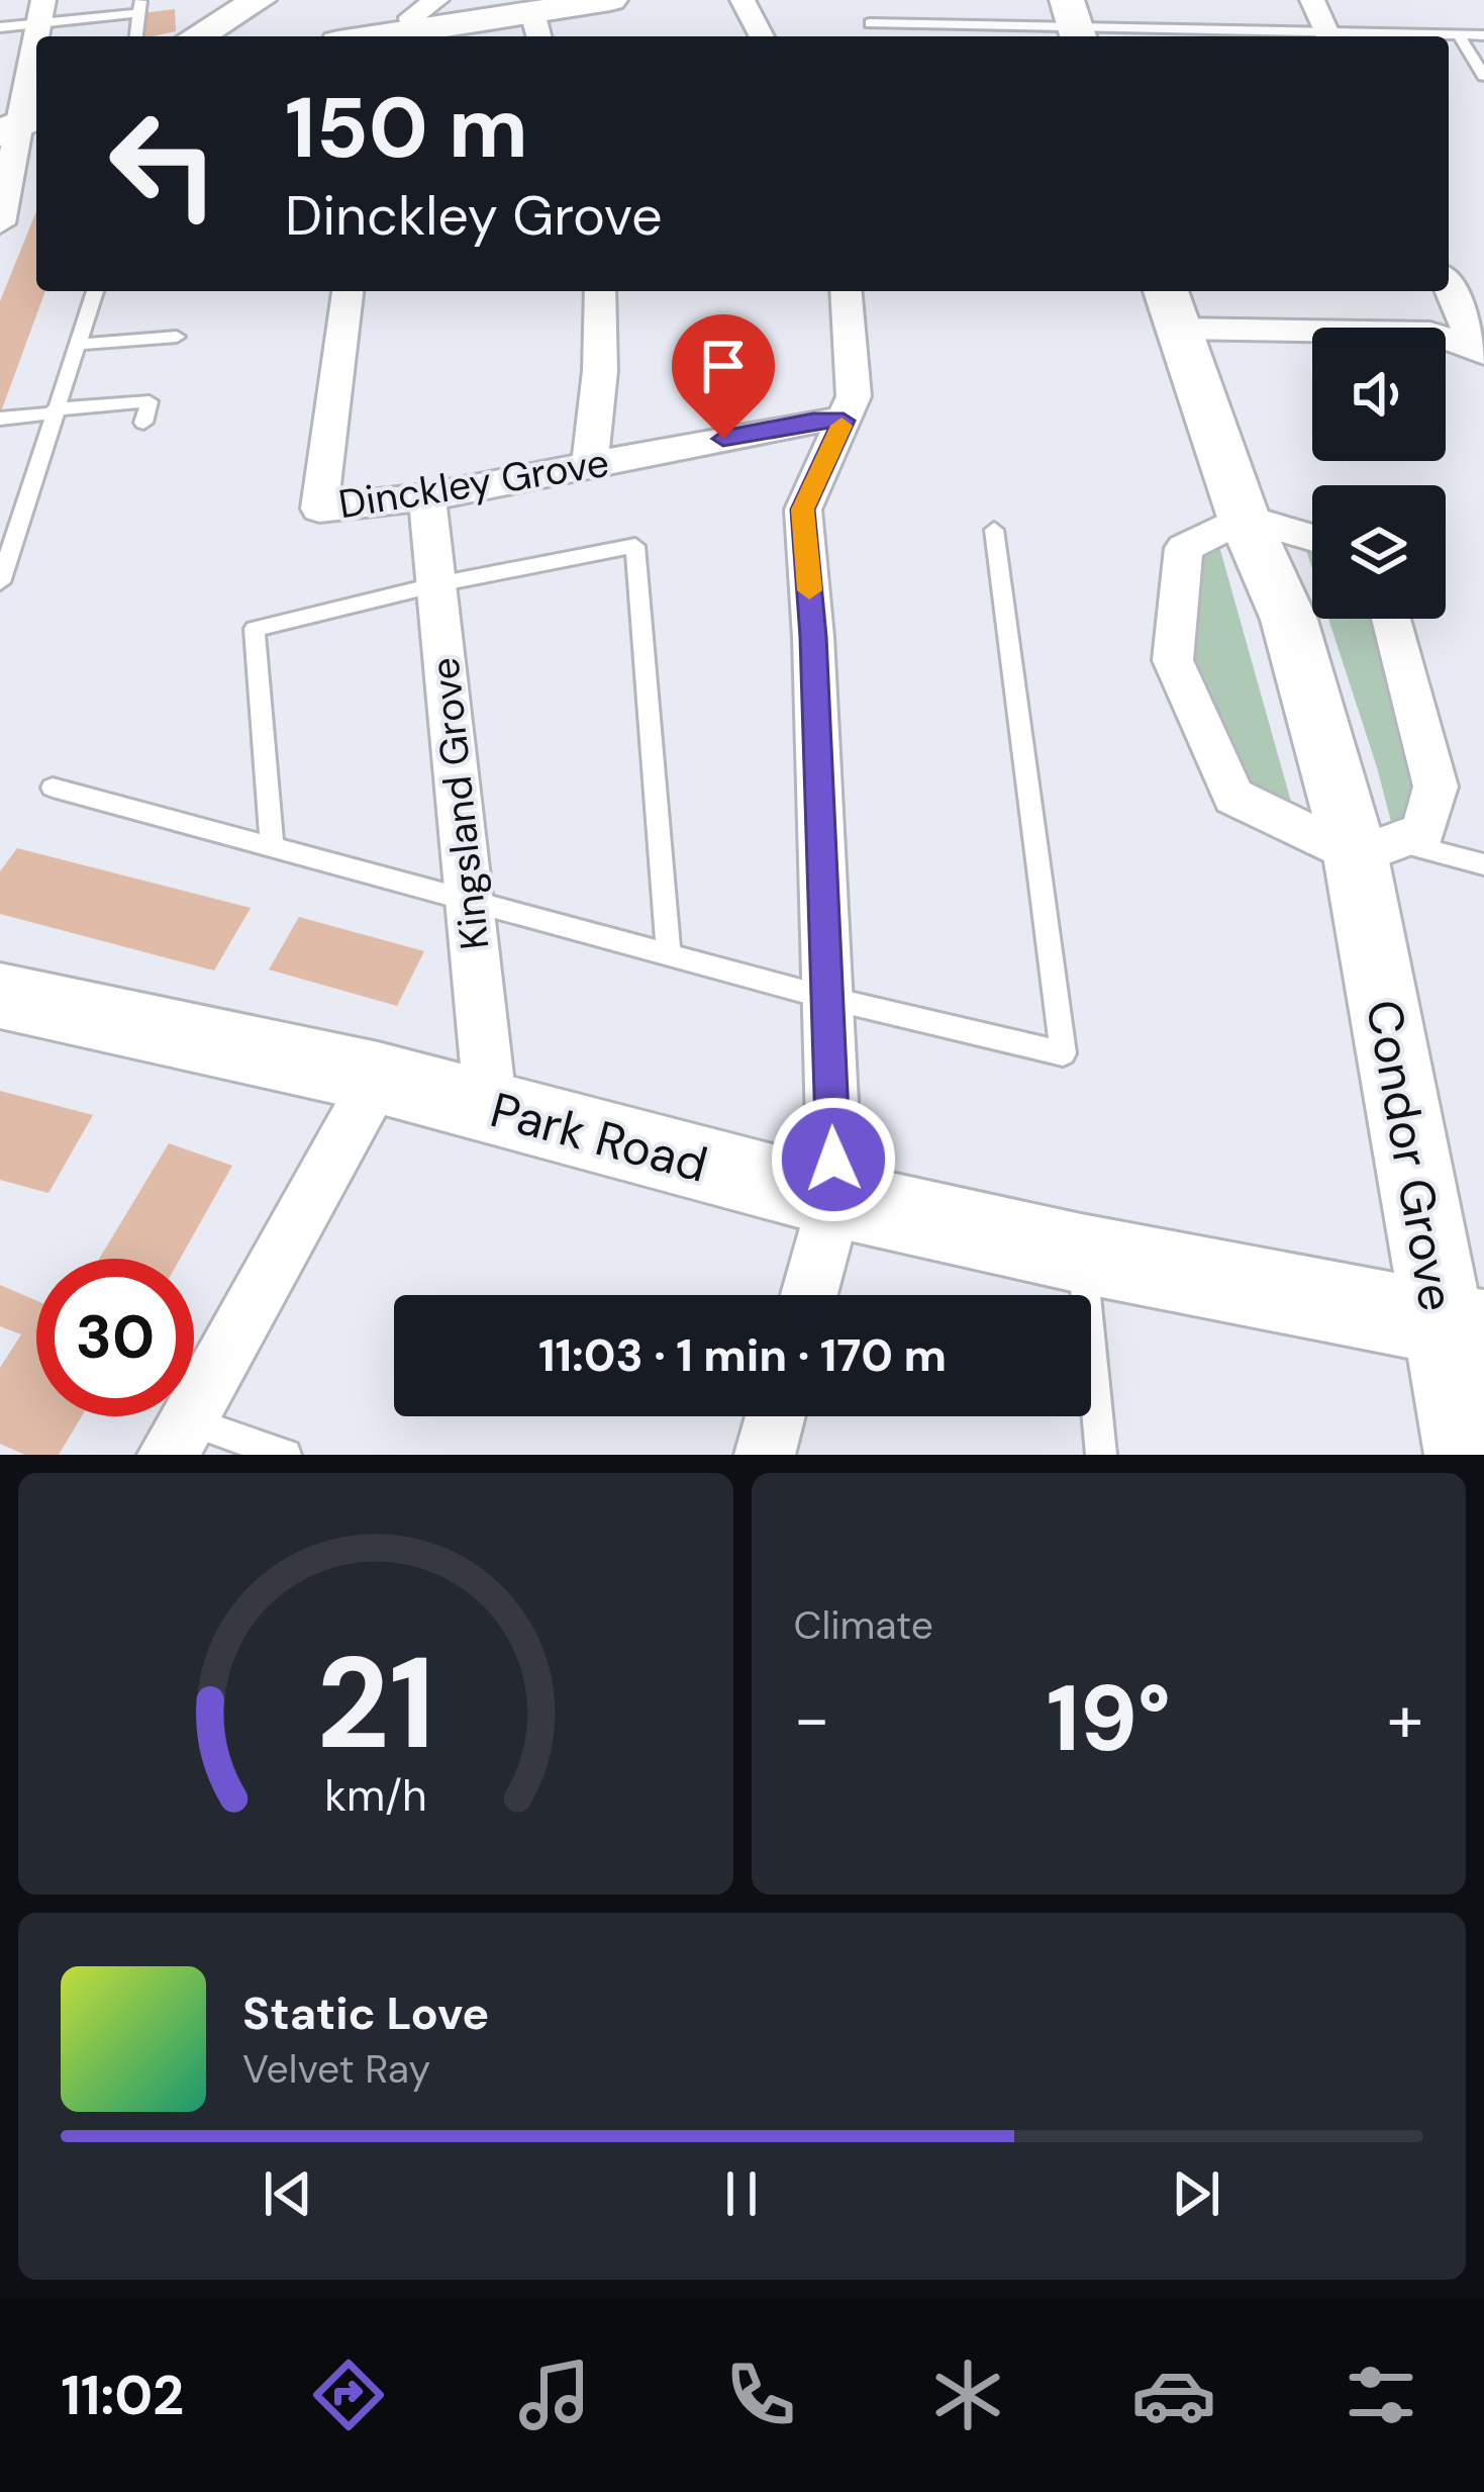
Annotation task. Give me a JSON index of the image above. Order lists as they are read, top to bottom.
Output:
{
  "streets": {
    "street": [
      "Dinckley Grove",
      "Kingsland Grove",
      "Park Road",
      "Condor Grove"
    ]
  },
  "crossings": [
    ["Dinckley Grove", "Kingsland Grove"],
    ["Kingsland Grove", "Park Road"],
    ["Park Road", "Condor Grove"]
  ],
  "page": {
    "turn": ["150 m", "Dinckley Grove"],
    "limit": "30",
    "trip": "11:03 · 1 min · 170 m",
    "tile": "Climate",
    "heat": ["−", "19°", "+"],
    "song": ["Static Love", "Velvet Ray"],
    "tabs": "11:02",
    "gauge": ["21", "km/h"]
  }
}
